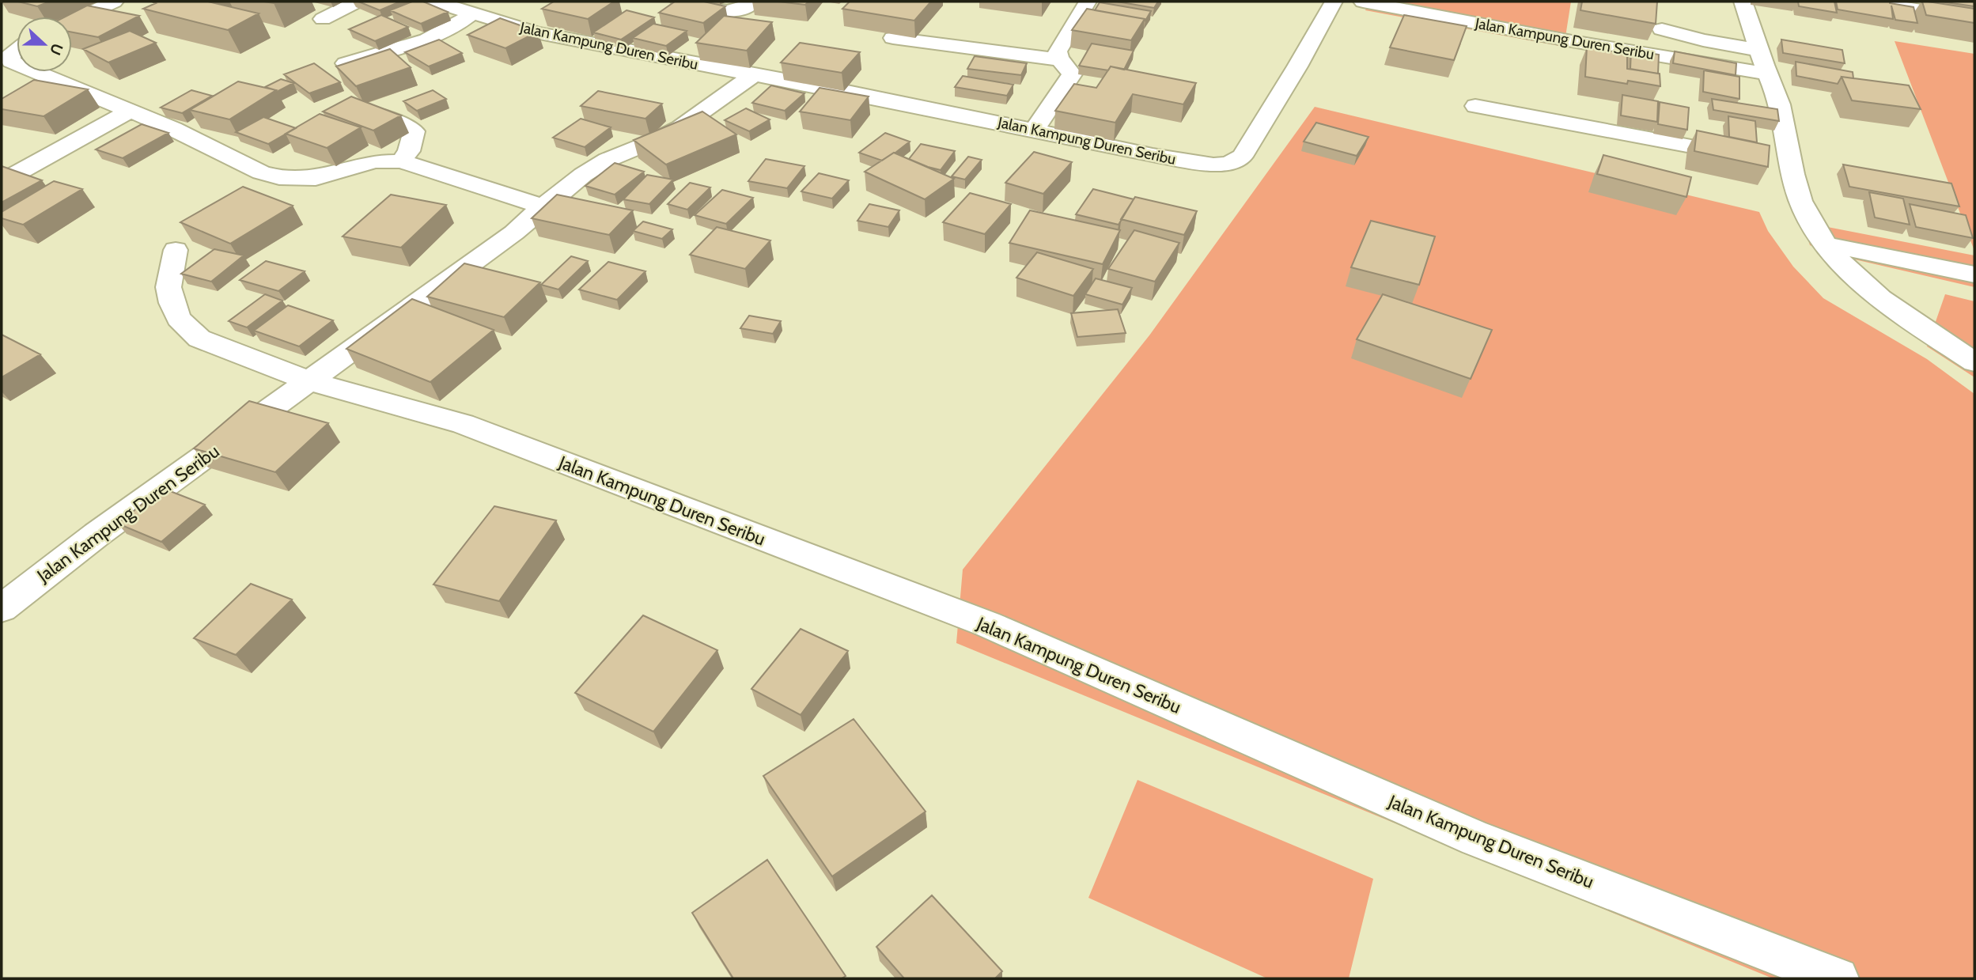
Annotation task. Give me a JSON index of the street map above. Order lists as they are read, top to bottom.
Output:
{
  "streets": {
    "street": ["Jalan Kampung Duren Seribu"]
  },
  "north": "right"
}
